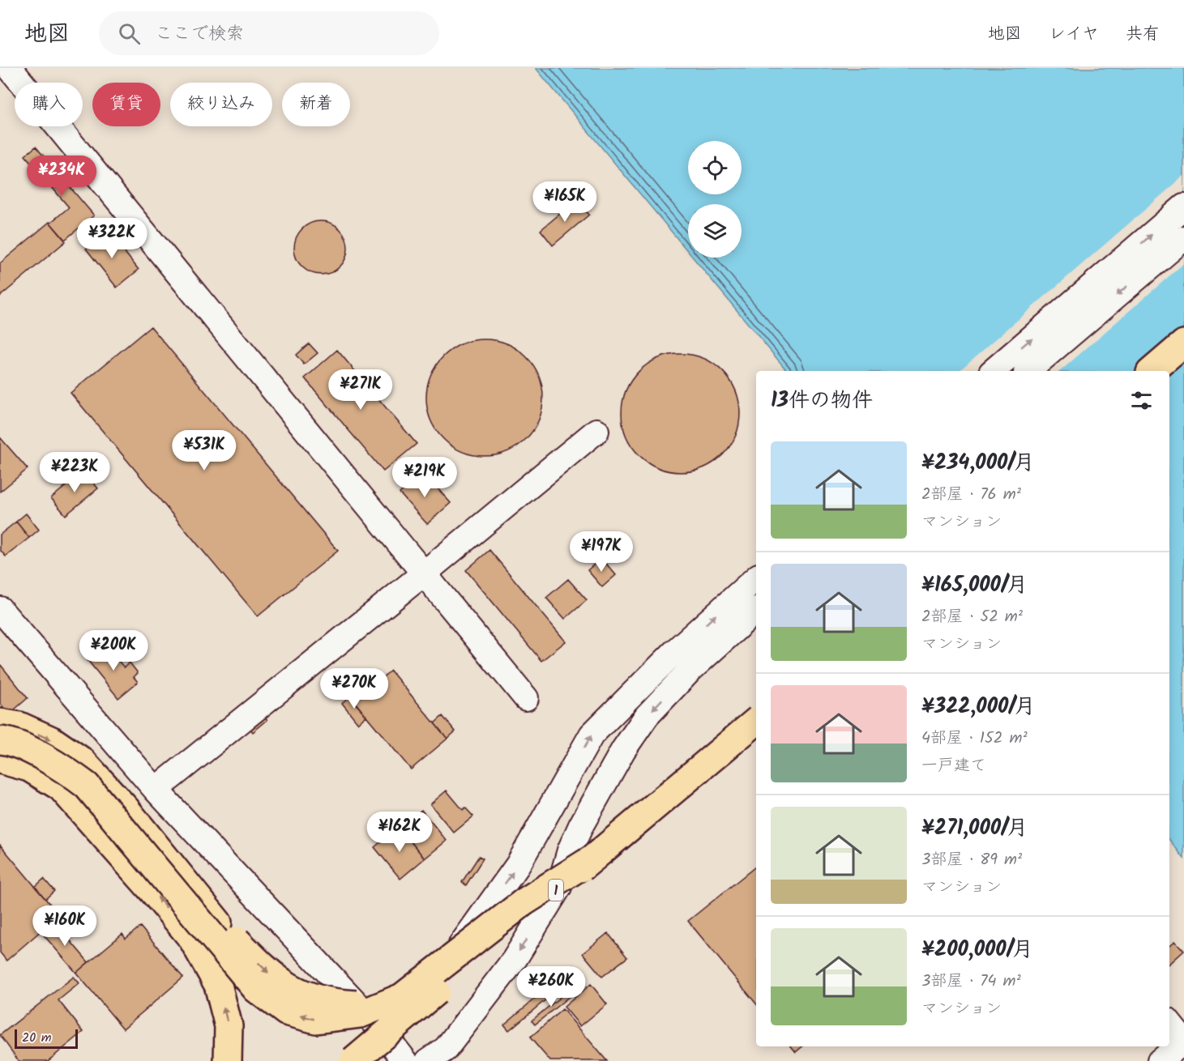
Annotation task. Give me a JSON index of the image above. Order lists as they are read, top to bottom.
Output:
{
  "streets": {
    "highway": ["1"]
  },
  "scale_bar": "20 m",
  "page": {
    "header": "地図",
    "search": "ここで検索",
    "nav": ["地図", "レイヤ", "共有"],
    "chip": [
      "購入",
      "賃貸",
      "絞り込み",
      "新着"
    ],
    "price": [
      "¥234K",
      "¥165K",
      "¥322K",
      "¥271K",
      "¥531K",
      "¥223K",
      "¥219K",
      "¥197K",
      "¥200K",
      "¥270K",
      "¥162K",
      "¥160K",
      "¥260K"
    ],
    "heading": "13件の物件",
    "list": [
      {
        "name": "¥234,000/月",
        "note": "2部屋 · 76 m² · マンション"
      },
      {
        "name": "¥165,000/月",
        "note": "2部屋 · 52 m² · マンション"
      },
      {
        "name": "¥322,000/月",
        "note": "4部屋 · 152 m² · 一戸建て"
      },
      {
        "name": "¥271,000/月",
        "note": "3部屋 · 89 m² · マンション"
      },
      {
        "name": "¥200,000/月",
        "note": "3部屋 · 74 m² · マンション"
      }
    ],
    "scale": "20 m"
  }
}
